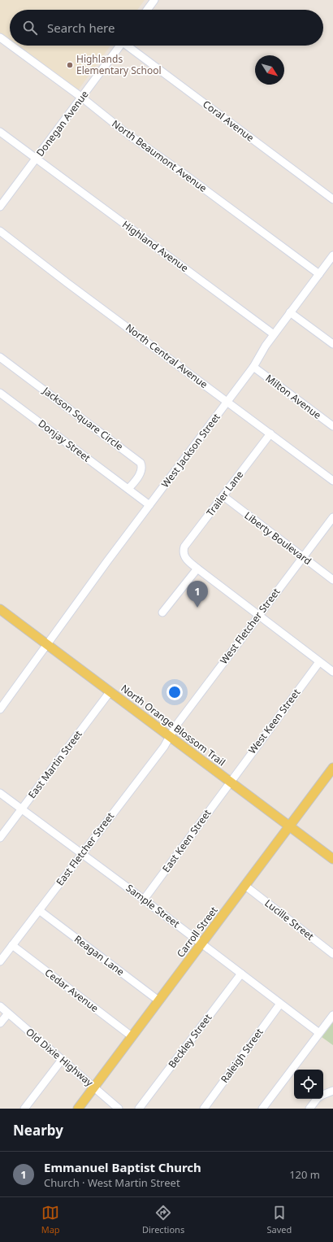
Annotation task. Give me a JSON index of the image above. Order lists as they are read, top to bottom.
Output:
{
  "streets": {
    "main road": ["North Orange Blossom Trail", "Carroll Street"],
    "street": [
      "Coral Avenue",
      "Donegan Avenue",
      "North Beaumont Avenue",
      "Highland Avenue",
      "North Central Avenue",
      "Milton Avenue",
      "Jackson Square Circle",
      "Donjay Street",
      "West Jackson Street",
      "Trailer Lane",
      "Liberty Boulevard",
      "West Fletcher Street",
      "West Keen Street",
      "East Martin Street",
      "East Keen Street",
      "East Fletcher Street",
      "Sample Street",
      "Lucille Street",
      "Reagan Lane",
      "Cedar Avenue",
      "Beckley Street",
      "Raleigh Street",
      "Old Dixie Highway"
    ]
  },
  "crossings": [
    ["Donegan Avenue", "North Beaumont Avenue"],
    ["Donegan Avenue", "Highland Avenue"],
    ["North Beaumont Avenue", "West Jackson Street"],
    ["Highland Avenue", "West Jackson Street"],
    ["North Central Avenue", "West Jackson Street"],
    ["North Central Avenue", "Trailer Lane"],
    ["Milton Avenue", "West Jackson Street"],
    ["Jackson Square Circle", "Donjay Street"],
    ["Donjay Street", "West Jackson Street"],
    ["West Jackson Street", "North Orange Blossom Trail"],
    ["Trailer Lane", "Liberty Boulevard"],
    ["Liberty Boulevard", "West Fletcher Street"],
    ["West Fletcher Street", "North Orange Blossom Trail"],
    ["West Fletcher Street", "East Fletcher Street"],
    ["West Keen Street", "North Orange Blossom Trail"],
    ["West Keen Street", "East Keen Street"],
    ["North Orange Blossom Trail", "East Martin Street"],
    ["North Orange Blossom Trail", "East Keen Street"],
    ["North Orange Blossom Trail", "East Fletcher Street"],
    ["North Orange Blossom Trail", "Carroll Street"],
    ["East Martin Street", "Sample Street"],
    ["East Keen Street", "Sample Street"],
    ["East Fletcher Street", "Sample Street"],
    ["East Fletcher Street", "Reagan Lane"],
    ["East Fletcher Street", "Cedar Avenue"],
    ["Sample Street", "Carroll Street"],
    ["Sample Street", "Beckley Street"],
    ["Sample Street", "Raleigh Street"],
    ["Lucille Street", "Carroll Street"],
    ["Carroll Street", "Reagan Lane"],
    ["Carroll Street", "Cedar Avenue"],
    ["Carroll Street", "Old Dixie Highway"]
  ],
  "places": ["Highlands Elementary School"],
  "north": "bottom right",
  "page": {
    "search": "Search here",
    "pins": "1",
    "heading": "Nearby",
    "list": [
      {
        "mark": "1",
        "name": "Emmanuel Baptist Church",
        "note": "Church · West Martin Street",
        "value": "120 m"
      }
    ],
    "nav": ["Map", "Directions", "Saved"]
  }
}
